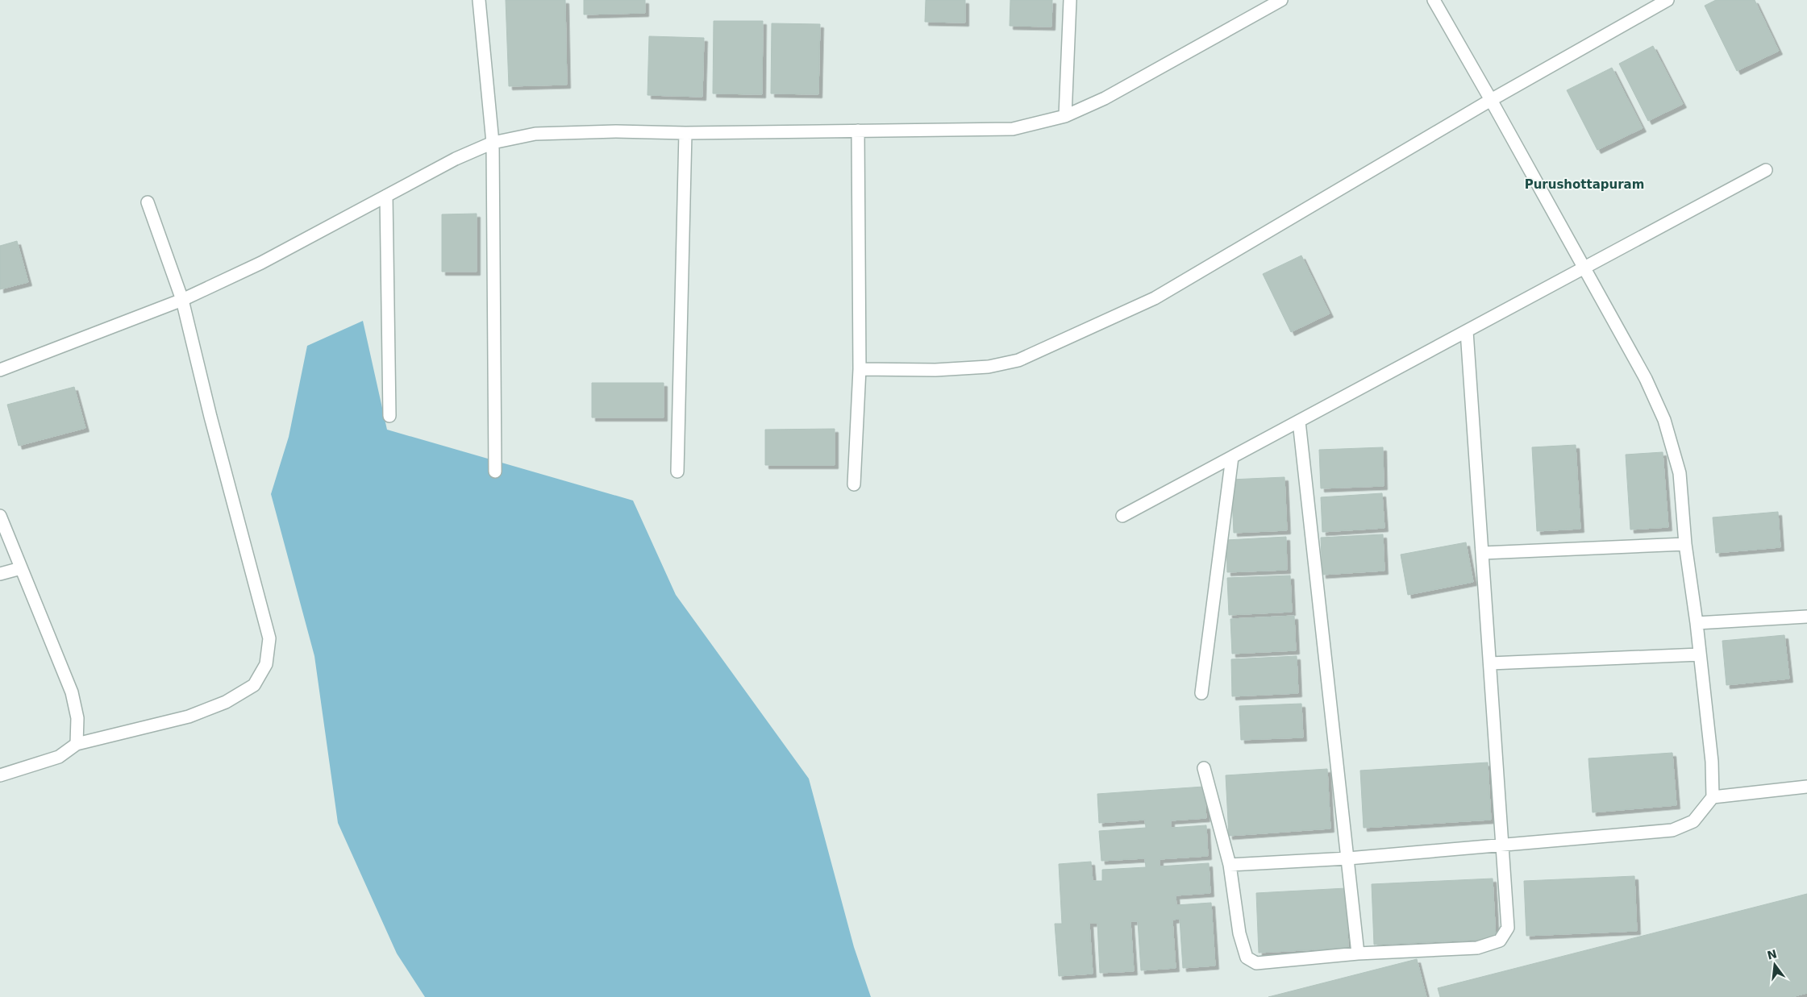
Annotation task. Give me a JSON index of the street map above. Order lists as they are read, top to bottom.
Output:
{
  "districts": ["Purushottapuram"],
  "north": "top"
}
